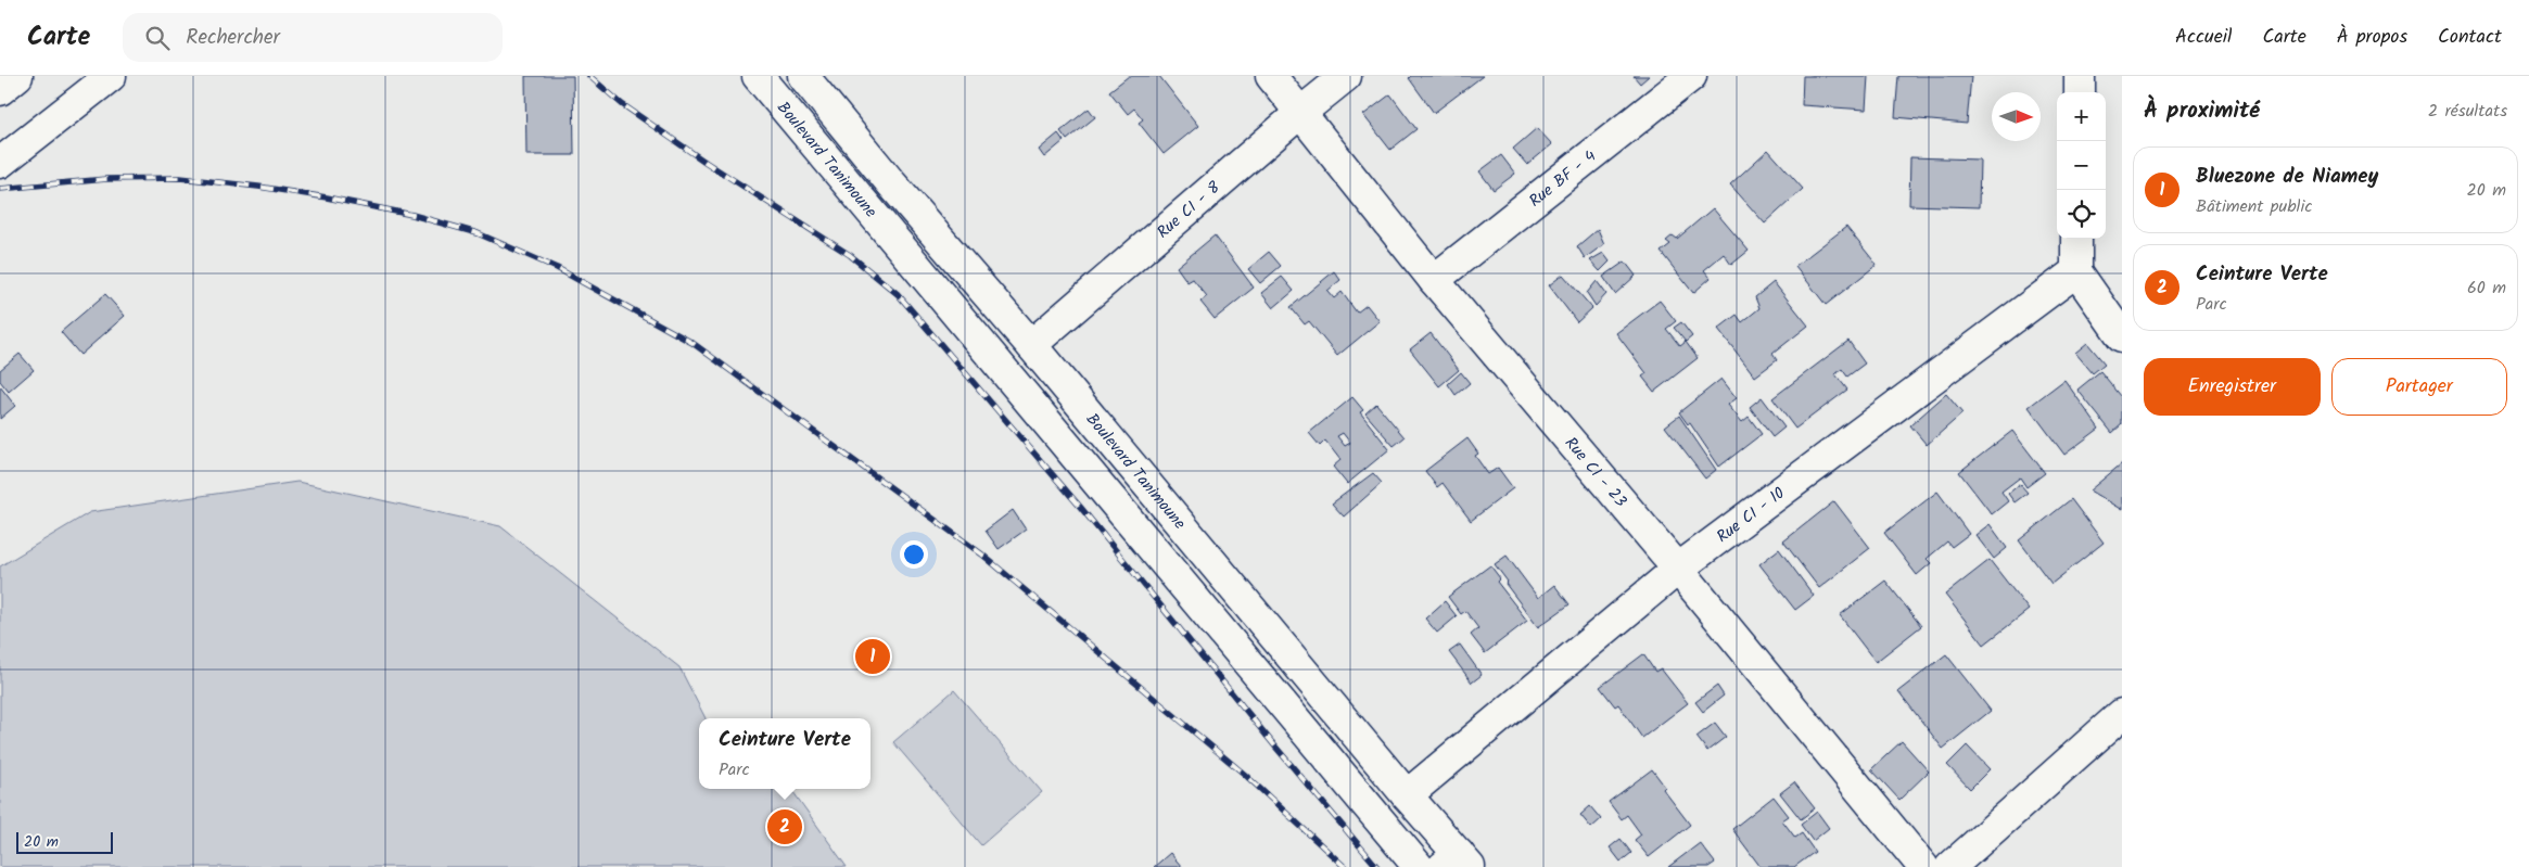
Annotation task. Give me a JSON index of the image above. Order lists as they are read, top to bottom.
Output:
{
  "streets": {
    "main road": [
      "Boulevard Tanimoune",
      "Rue BF - 4",
      "Rue CI - 8",
      "Rue CI - 23",
      "Rue CI - 10"
    ]
  },
  "crossings": [
    ["Boulevard Tanimoune", "Rue CI - 8"],
    ["Boulevard Tanimoune", "Rue CI - 10"],
    ["Rue BF - 4", "Rue CI - 23"],
    ["Rue CI - 8", "Rue CI - 23"],
    ["Rue CI - 23", "Rue CI - 10"]
  ],
  "scale_bar": "20 m",
  "north": "right",
  "page": {
    "header": "Carte",
    "search": "Rechercher",
    "nav": [
      "Accueil",
      "Carte",
      "À propos",
      "Contact"
    ],
    "heading": ["À proximité", "2 résultats"],
    "map_buttons": ["+", "−"],
    "list": [
      {
        "mark": "1",
        "name": "Bluezone de Niamey",
        "note": "Bâtiment public",
        "value": "20 m"
      },
      {
        "mark": "2",
        "name": "Ceinture Verte",
        "note": "Parc",
        "value": "60 m"
      }
    ],
    "buttons": ["Enregistrer", "Partager"],
    "pins": ["1", "2"],
    "popup": ["Ceinture Verte", "Parc"],
    "scale": "20 m"
  }
}
